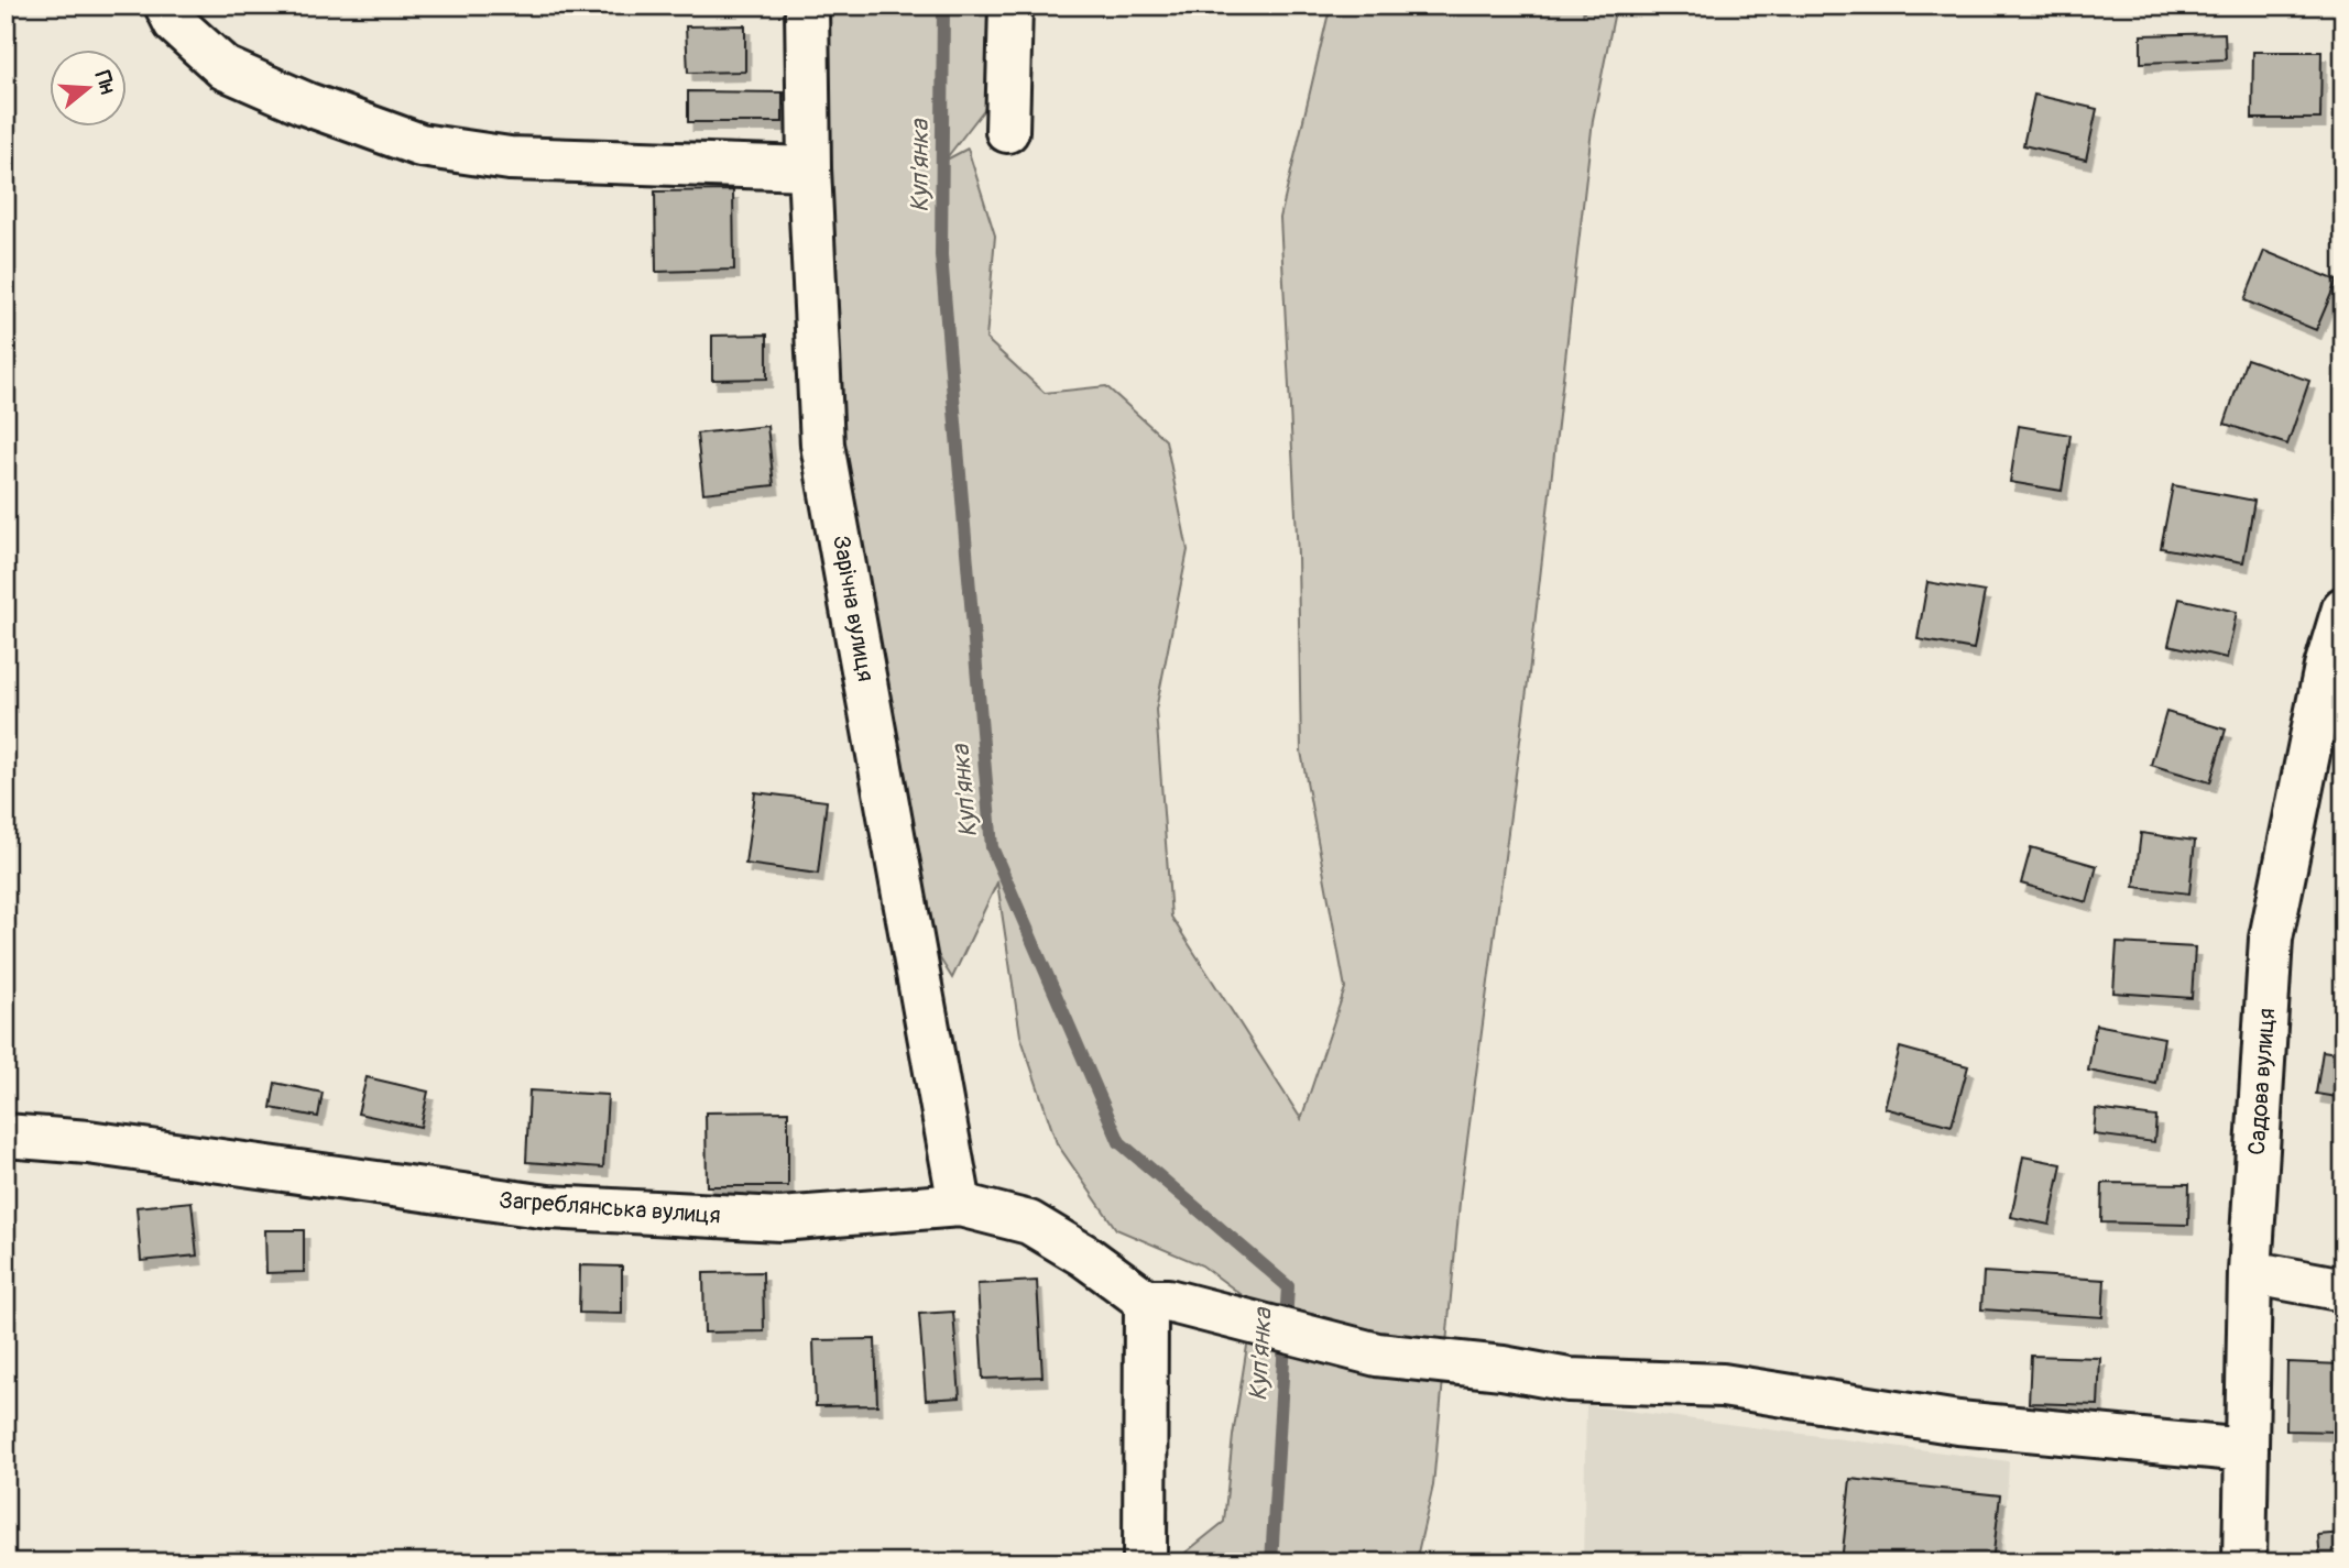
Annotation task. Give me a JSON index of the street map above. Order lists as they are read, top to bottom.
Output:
{
  "streets": {
    "street": ["Зарічна вулиця", "Садова вулиця", "Загреблянська вулиця"]
  },
  "crossings": [
    ["Зарічна вулиця", "Загреблянська вулиця"]
  ],
  "water": ["Куп'янка"],
  "north": "right"
}
